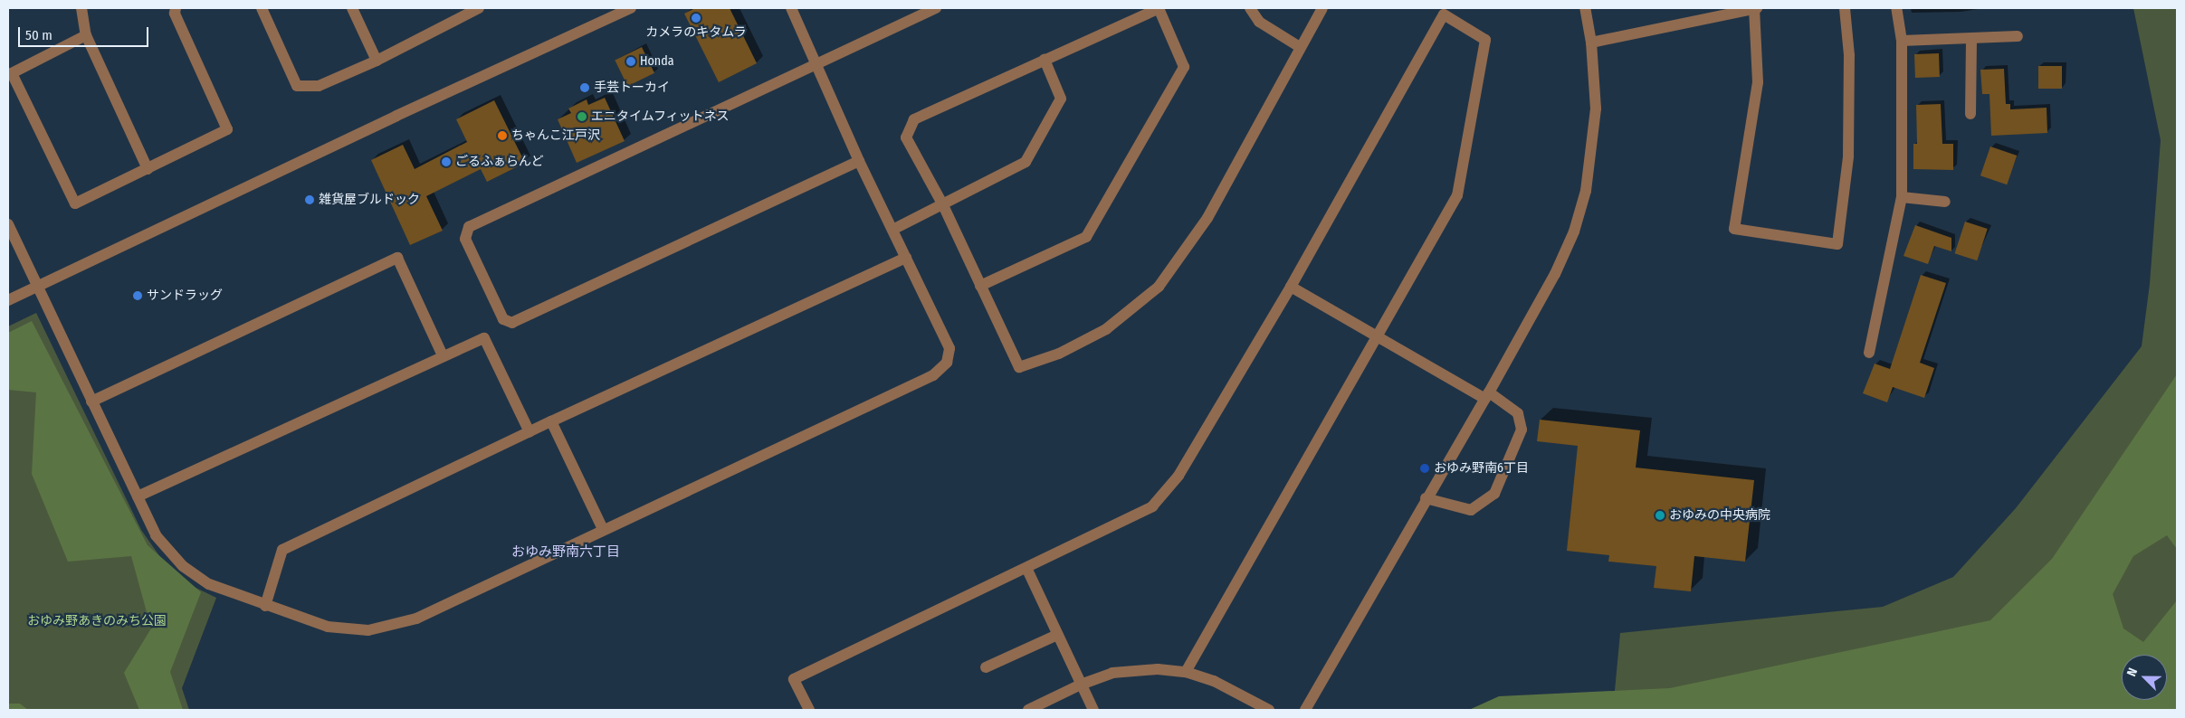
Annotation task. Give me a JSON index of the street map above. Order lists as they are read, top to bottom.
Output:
{
  "districts": ["おゆみ野南六丁目"],
  "parks": ["おゆみ野あきのみち公園"],
  "places": [
    "カメラのキタムラ",
    "Honda",
    "手芸トーカイ",
    "エニタイムフィットネス",
    "ちゃんこ江戸沢",
    "ごるふぁらんど",
    "雑貨屋ブルドック",
    "サンドラッグ",
    "おゆみ野南6丁目",
    "おゆみの中央病院"
  ],
  "scale_bar": "50 m",
  "north": "top left"
}
